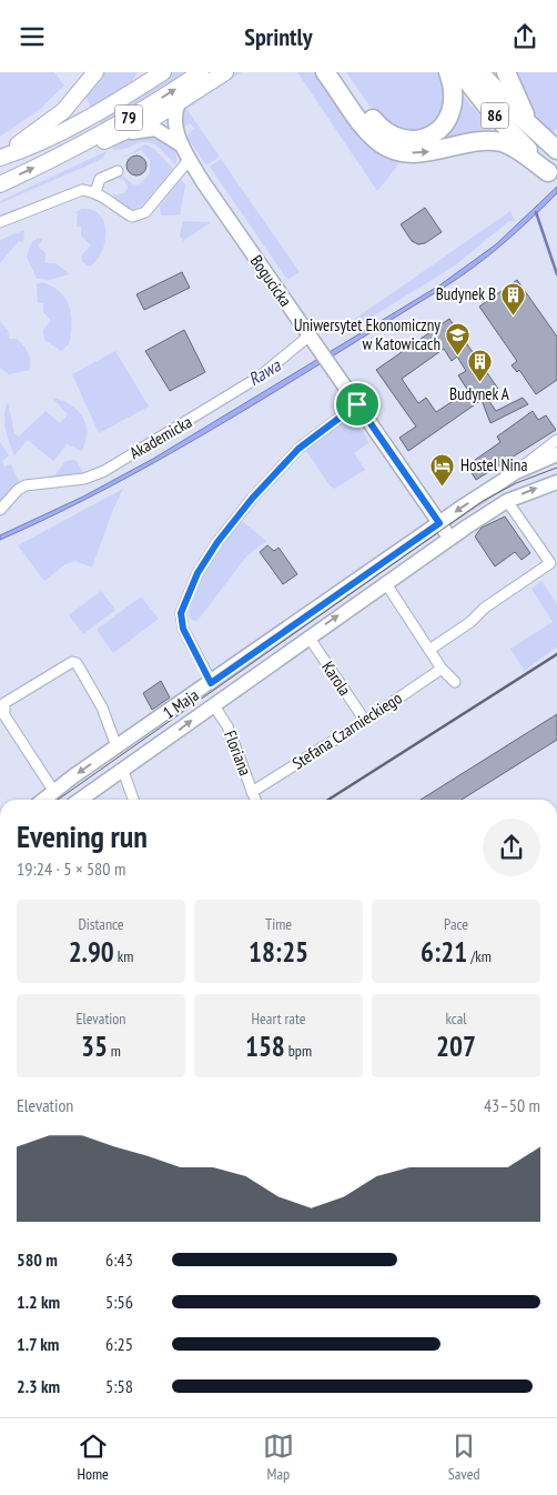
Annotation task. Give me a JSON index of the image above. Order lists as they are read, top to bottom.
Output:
{
  "streets": {
    "highway": ["86"],
    "main road": ["79"],
    "street": [
      "Bogucicka",
      "Akademicka",
      "Karola",
      "1 Maja",
      "Stefana Czarnieckiego",
      "Floriana"
    ]
  },
  "crossings": [
    ["79", "Bogucicka"],
    ["Bogucicka", "Akademicka"],
    ["Bogucicka", "1 Maja"],
    ["Karola", "1 Maja"],
    ["Karola", "Stefana Czarnieckiego"],
    ["1 Maja", "Floriana"],
    ["Stefana Czarnieckiego", "Floriana"]
  ],
  "water": ["Rawa"],
  "places": {
    "building": ["Budynek B", "Budynek A"],
    "school or university": ["Uniwersytet Ekonomiczny w Katowicach"],
    "hotel": ["Hostel Nina"]
  },
  "page": {
    "header": "Sprintly",
    "heading": ["Evening run", "19:24 · 5 × 580 m"],
    "stats": [
      ["Distance", "2.90 km"],
      ["Time", "18:25"],
      ["Pace", "6:21 /km"],
      ["Elevation", "35 m"],
      ["Heart rate", "158 bpm"],
      ["kcal", "207"]
    ],
    "chart": ["Elevation", "43–50 m"],
    "list": [
      {
        "name": "580 m",
        "note": "6:43"
      },
      {
        "name": "1.2 km",
        "note": "5:56"
      },
      {
        "name": "1.7 km",
        "note": "6:25"
      },
      {
        "name": "2.3 km",
        "note": "5:58"
      }
    ],
    "tabs": ["Home", "Map", "Saved"]
  }
}
